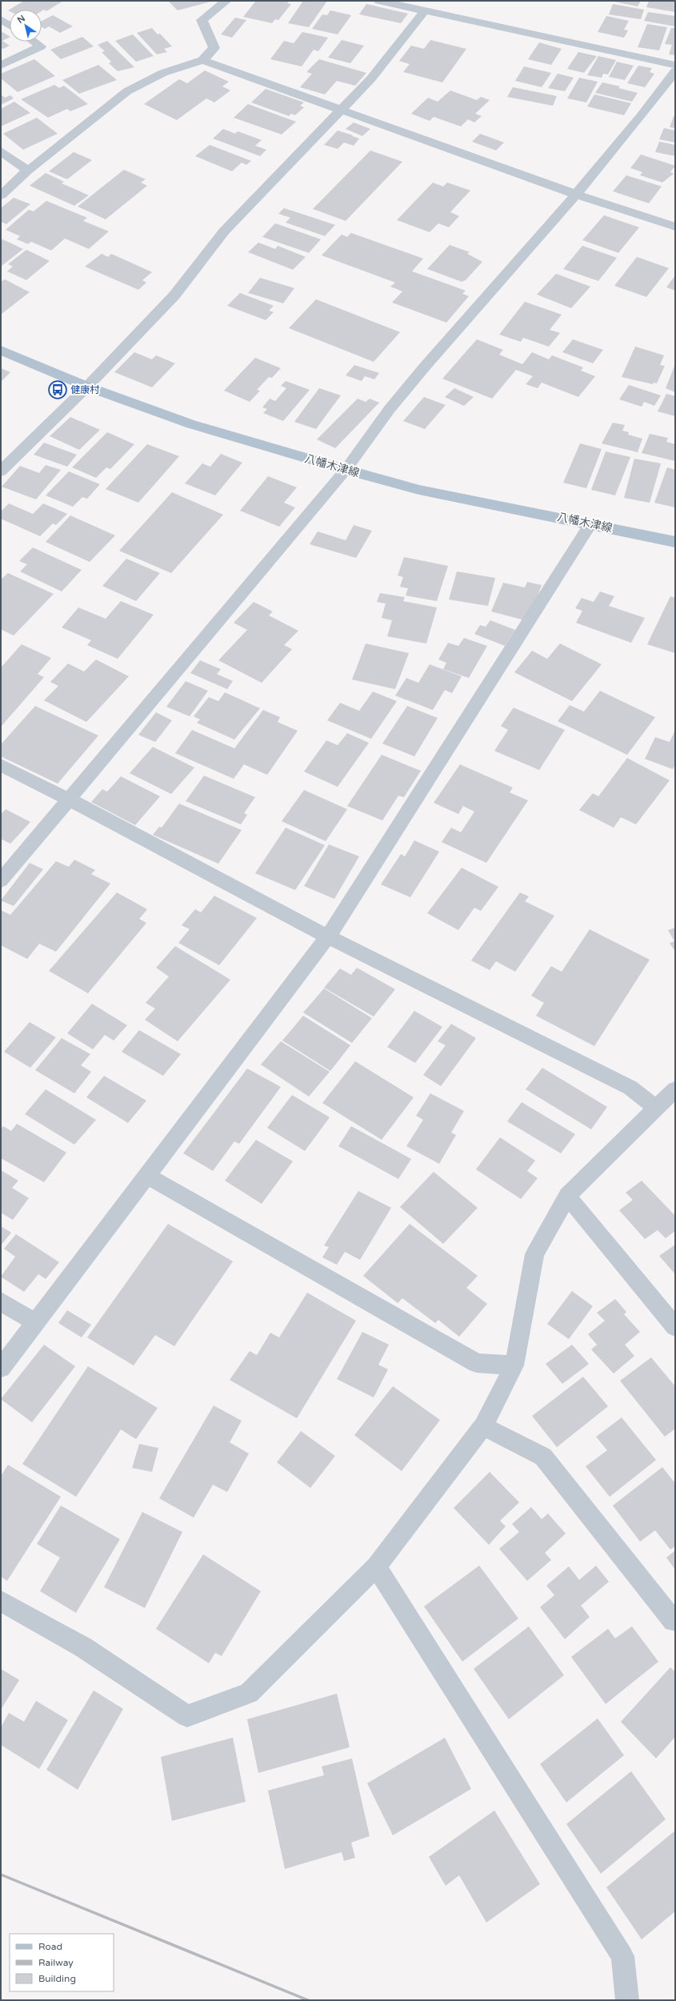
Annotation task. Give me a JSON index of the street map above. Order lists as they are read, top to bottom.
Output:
{
  "streets": {
    "main road": ["八幡木津線"]
  },
  "places": {
    "bus stop": ["健康村"]
  },
  "legend": ["Road", "Railway", "Building"],
  "north": "top left"
}
